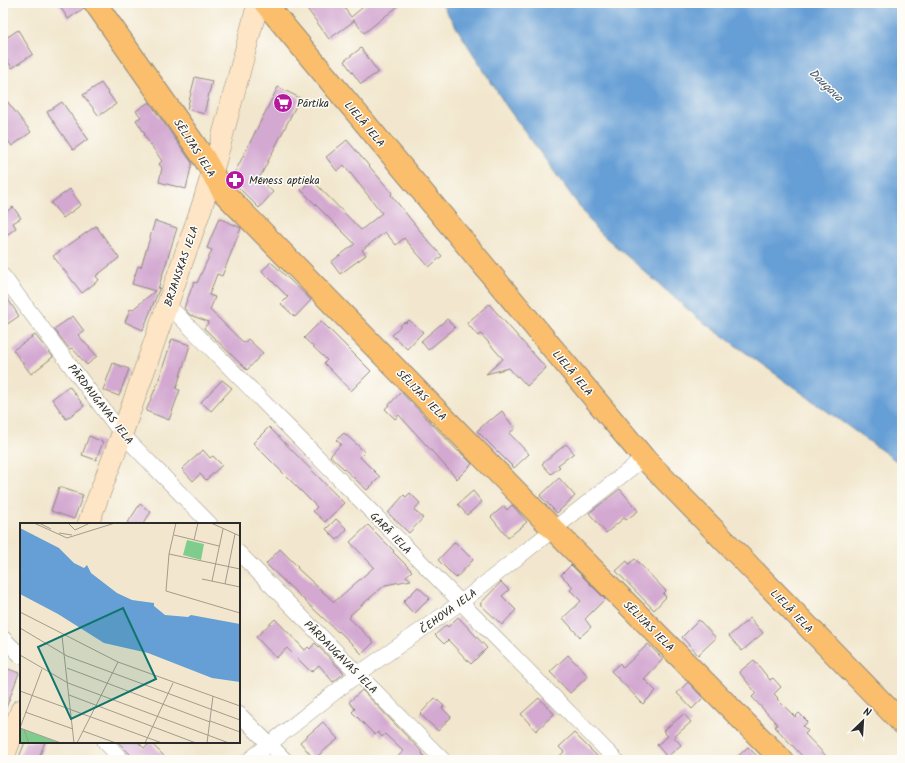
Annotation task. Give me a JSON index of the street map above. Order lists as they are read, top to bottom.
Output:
{
  "streets": {
    "main road": ["LIELĀ IELA", "SĒLIJAS IELA", "BRJANSKAS IELA"],
    "street": ["PĀRDAUGAVAS IELA", "GARĀ IELA", "ČEHOVA IELA"]
  },
  "crossings": [
    ["LIELĀ IELA", "ČEHOVA IELA"],
    ["SĒLIJAS IELA", "BRJANSKAS IELA"],
    ["SĒLIJAS IELA", "ČEHOVA IELA"],
    ["BRJANSKAS IELA", "PĀRDAUGAVAS IELA"],
    ["BRJANSKAS IELA", "GARĀ IELA"],
    ["PĀRDAUGAVAS IELA", "ČEHOVA IELA"],
    ["GARĀ IELA", "ČEHOVA IELA"]
  ],
  "water": ["Daugava"],
  "places": {
    "supermarket": ["Pārtika"],
    "pharmacy": ["Mēness aptieka"]
  },
  "north": "top right"
}
